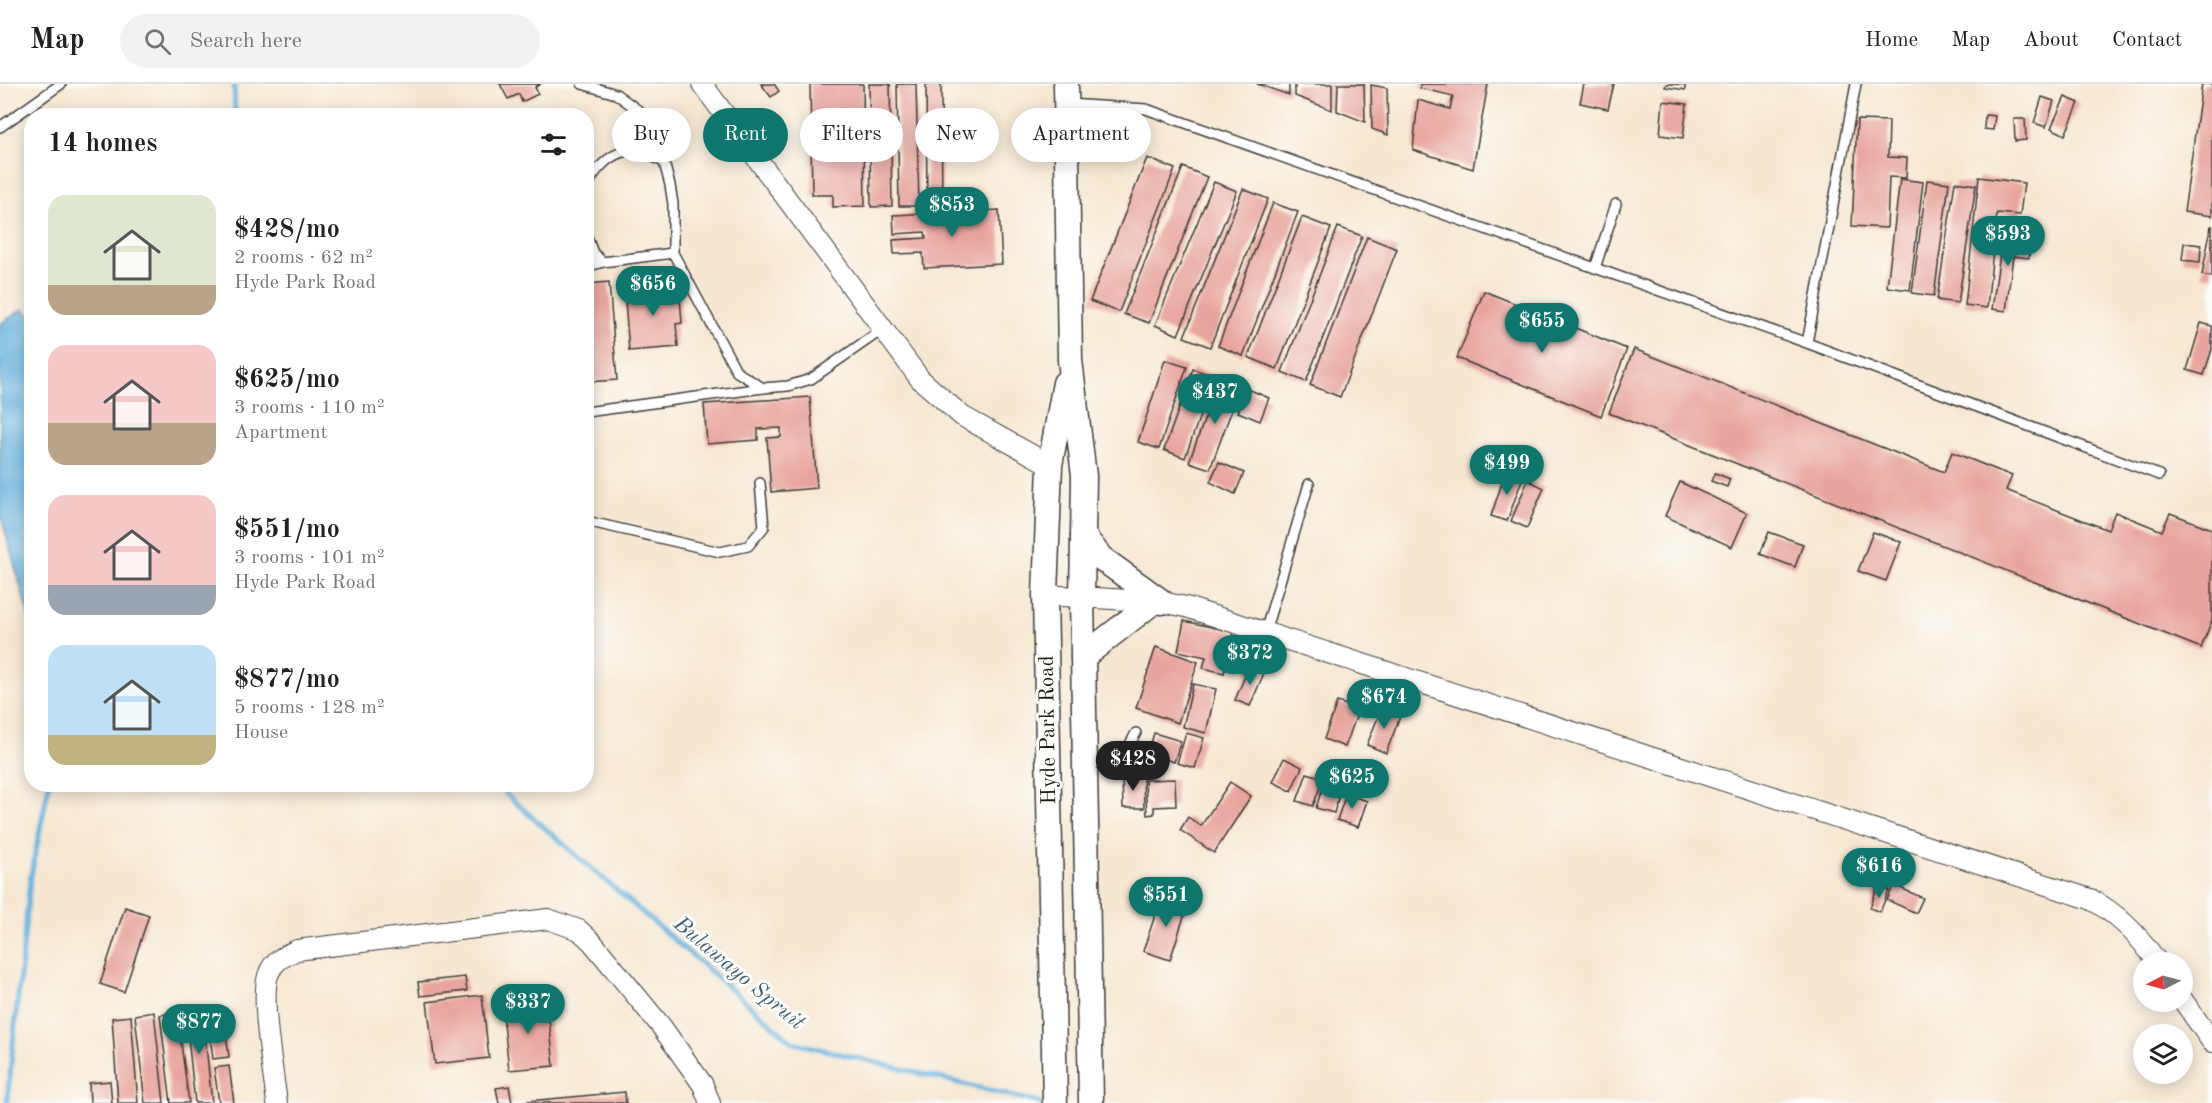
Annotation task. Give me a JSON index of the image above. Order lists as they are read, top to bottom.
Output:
{
  "streets": {
    "street": ["Hyde Park Road"]
  },
  "water": ["Bulawayo Spruit"],
  "north": "left",
  "page": {
    "header": "Map",
    "search": "Search here",
    "nav": [
      "Home",
      "Map",
      "About",
      "Contact"
    ],
    "chip": [
      "Buy",
      "Rent",
      "Filters",
      "New",
      "Apartment"
    ],
    "heading": "14 homes",
    "list": [
      {
        "name": "$428/mo",
        "note": "2 rooms · 62 m² · Hyde Park Road"
      },
      {
        "name": "$625/mo",
        "note": "3 rooms · 110 m² · Apartment"
      },
      {
        "name": "$551/mo",
        "note": "3 rooms · 101 m² · Hyde Park Road"
      },
      {
        "name": "$877/mo",
        "note": "5 rooms · 128 m² · House"
      }
    ],
    "price": [
      "$853",
      "$593",
      "$656",
      "$655",
      "$437",
      "$499",
      "$372",
      "$674",
      "$428",
      "$625",
      "$616",
      "$551",
      "$337",
      "$877"
    ]
  }
}
